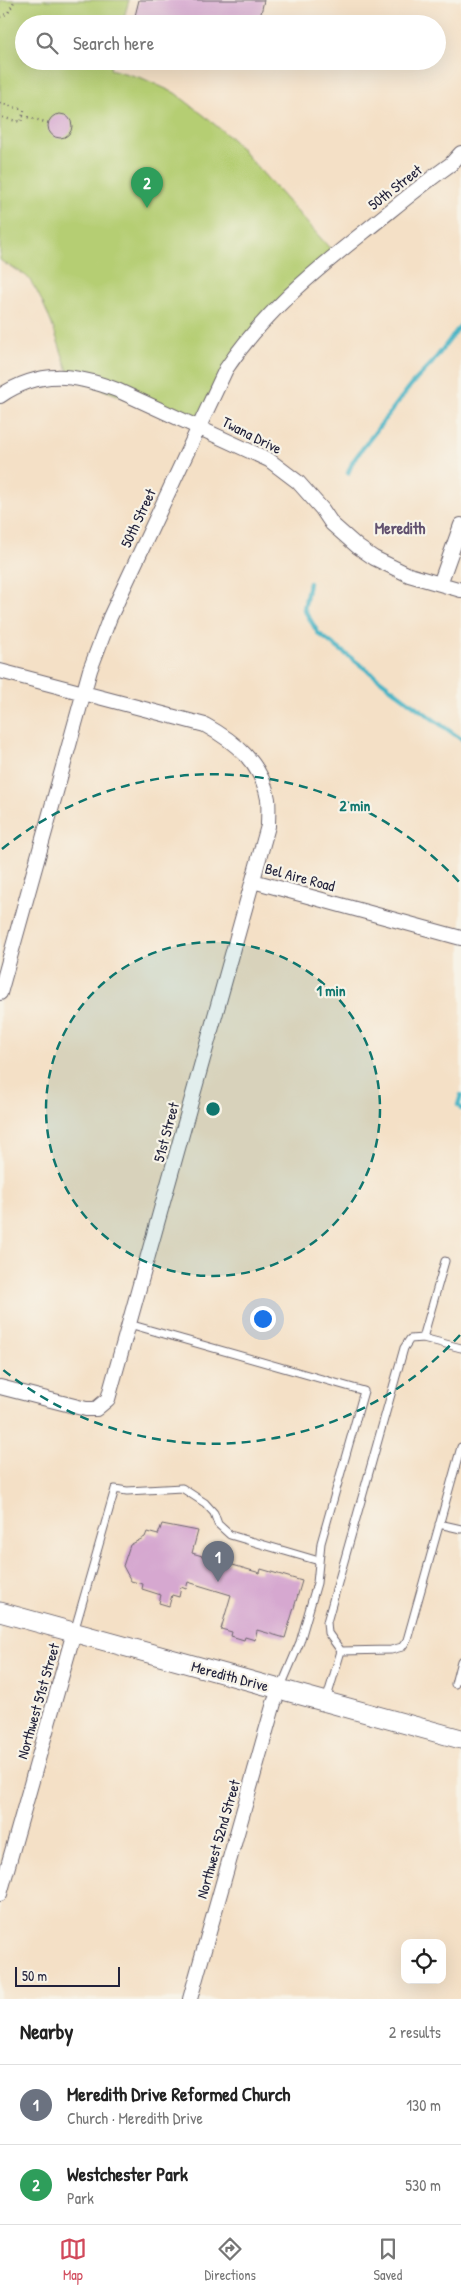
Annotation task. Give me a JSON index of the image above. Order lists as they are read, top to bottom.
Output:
{
  "streets": {
    "main road": ["Meredith Drive"],
    "street": [
      "50th Street",
      "Twana Drive",
      "Bel Aire Road",
      "51st Street",
      "Northwest 51st Street",
      "Northwest 52nd Street"
    ]
  },
  "crossings": [
    ["50th Street", "Twana Drive"],
    ["50th Street", "Bel Aire Road"],
    ["Bel Aire Road", "51st Street"],
    ["Meredith Drive", "Northwest 51st Street"],
    ["Meredith Drive", "Northwest 52nd Street"]
  ],
  "districts": ["Meredith"],
  "scale_bar": "50 m",
  "page": {
    "search": "Search here",
    "pins": ["2", "1"],
    "scale": "50 m",
    "heading": ["Nearby", "2 results"],
    "list": [
      {
        "mark": "1",
        "name": "Meredith Drive Reformed Church",
        "note": "Church · Meredith Drive",
        "value": "130 m"
      },
      {
        "mark": "2",
        "name": "Westchester Park",
        "note": "Park",
        "value": "530 m"
      }
    ],
    "nav": ["Map", "Directions", "Saved"]
  },
  "rings": ["2 min", "1 min"]
}
